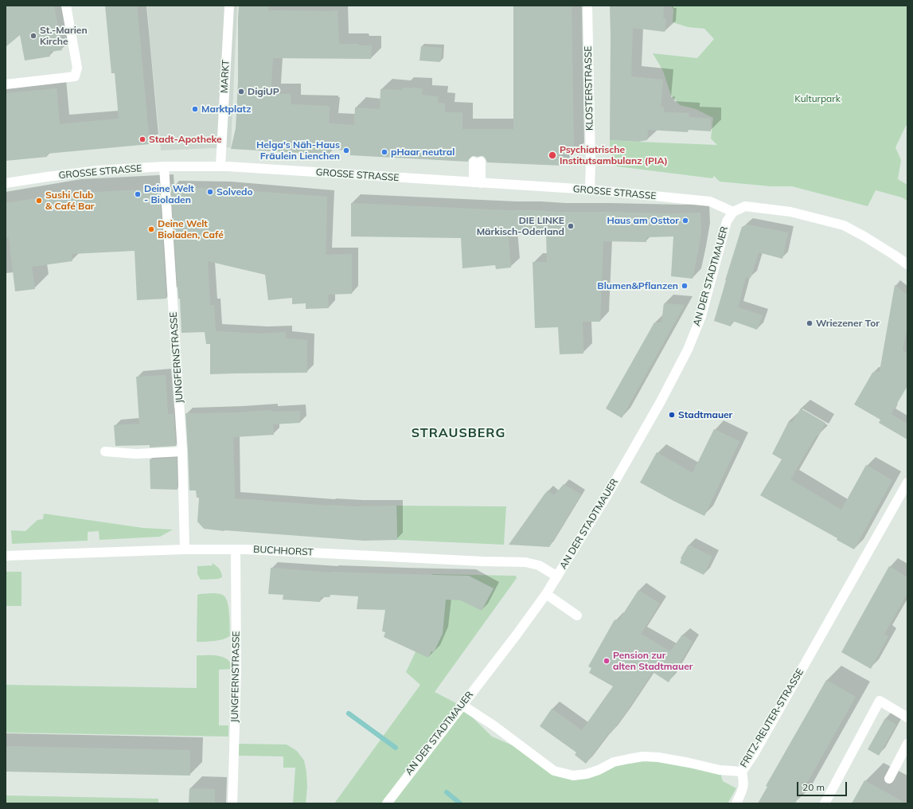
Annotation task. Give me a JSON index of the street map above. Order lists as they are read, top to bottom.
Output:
{
  "streets": {
    "street": [
      "MARKT",
      "KLOSTERSTRASSE",
      "GROSSE STRASSE",
      "AN DER STADTMAUER",
      "JUNGFERNSTRASSE",
      "BUCHHORST",
      "FRITZ-REUTER-STRASSE"
    ]
  },
  "crossings": [
    ["MARKT", "GROSSE STRASSE"],
    ["KLOSTERSTRASSE", "GROSSE STRASSE"],
    ["GROSSE STRASSE", "AN DER STADTMAUER"],
    ["GROSSE STRASSE", "JUNGFERNSTRASSE"],
    ["AN DER STADTMAUER", "BUCHHORST"],
    ["AN DER STADTMAUER", "FRITZ-REUTER-STRASSE"],
    ["JUNGFERNSTRASSE", "BUCHHORST"]
  ],
  "districts": ["STRAUSBERG"],
  "parks": ["Kulturpark"],
  "places": [
    "St.-Marien Kirche",
    "DigiUP",
    "Marktplatz",
    "Stadt-Apotheke",
    "Helga's Näh-Haus Fräulein Lienchen",
    "pHaar neutral",
    "Psychiatrische Institutsambulanz (PIA)",
    "Solvedo",
    "Deine Welt - Bioladen",
    "Sushi Club & Café Bar",
    "Haus am Osttor",
    "DIE LINKE Märkisch-Oderland",
    "Deine Welt Bioladen, Café",
    "Blumen&Pflanzen",
    "Wriezener Tor",
    "Stadtmauer",
    "Pension zur alten Stadtmauer"
  ],
  "scale_bar": "20 m"
}
